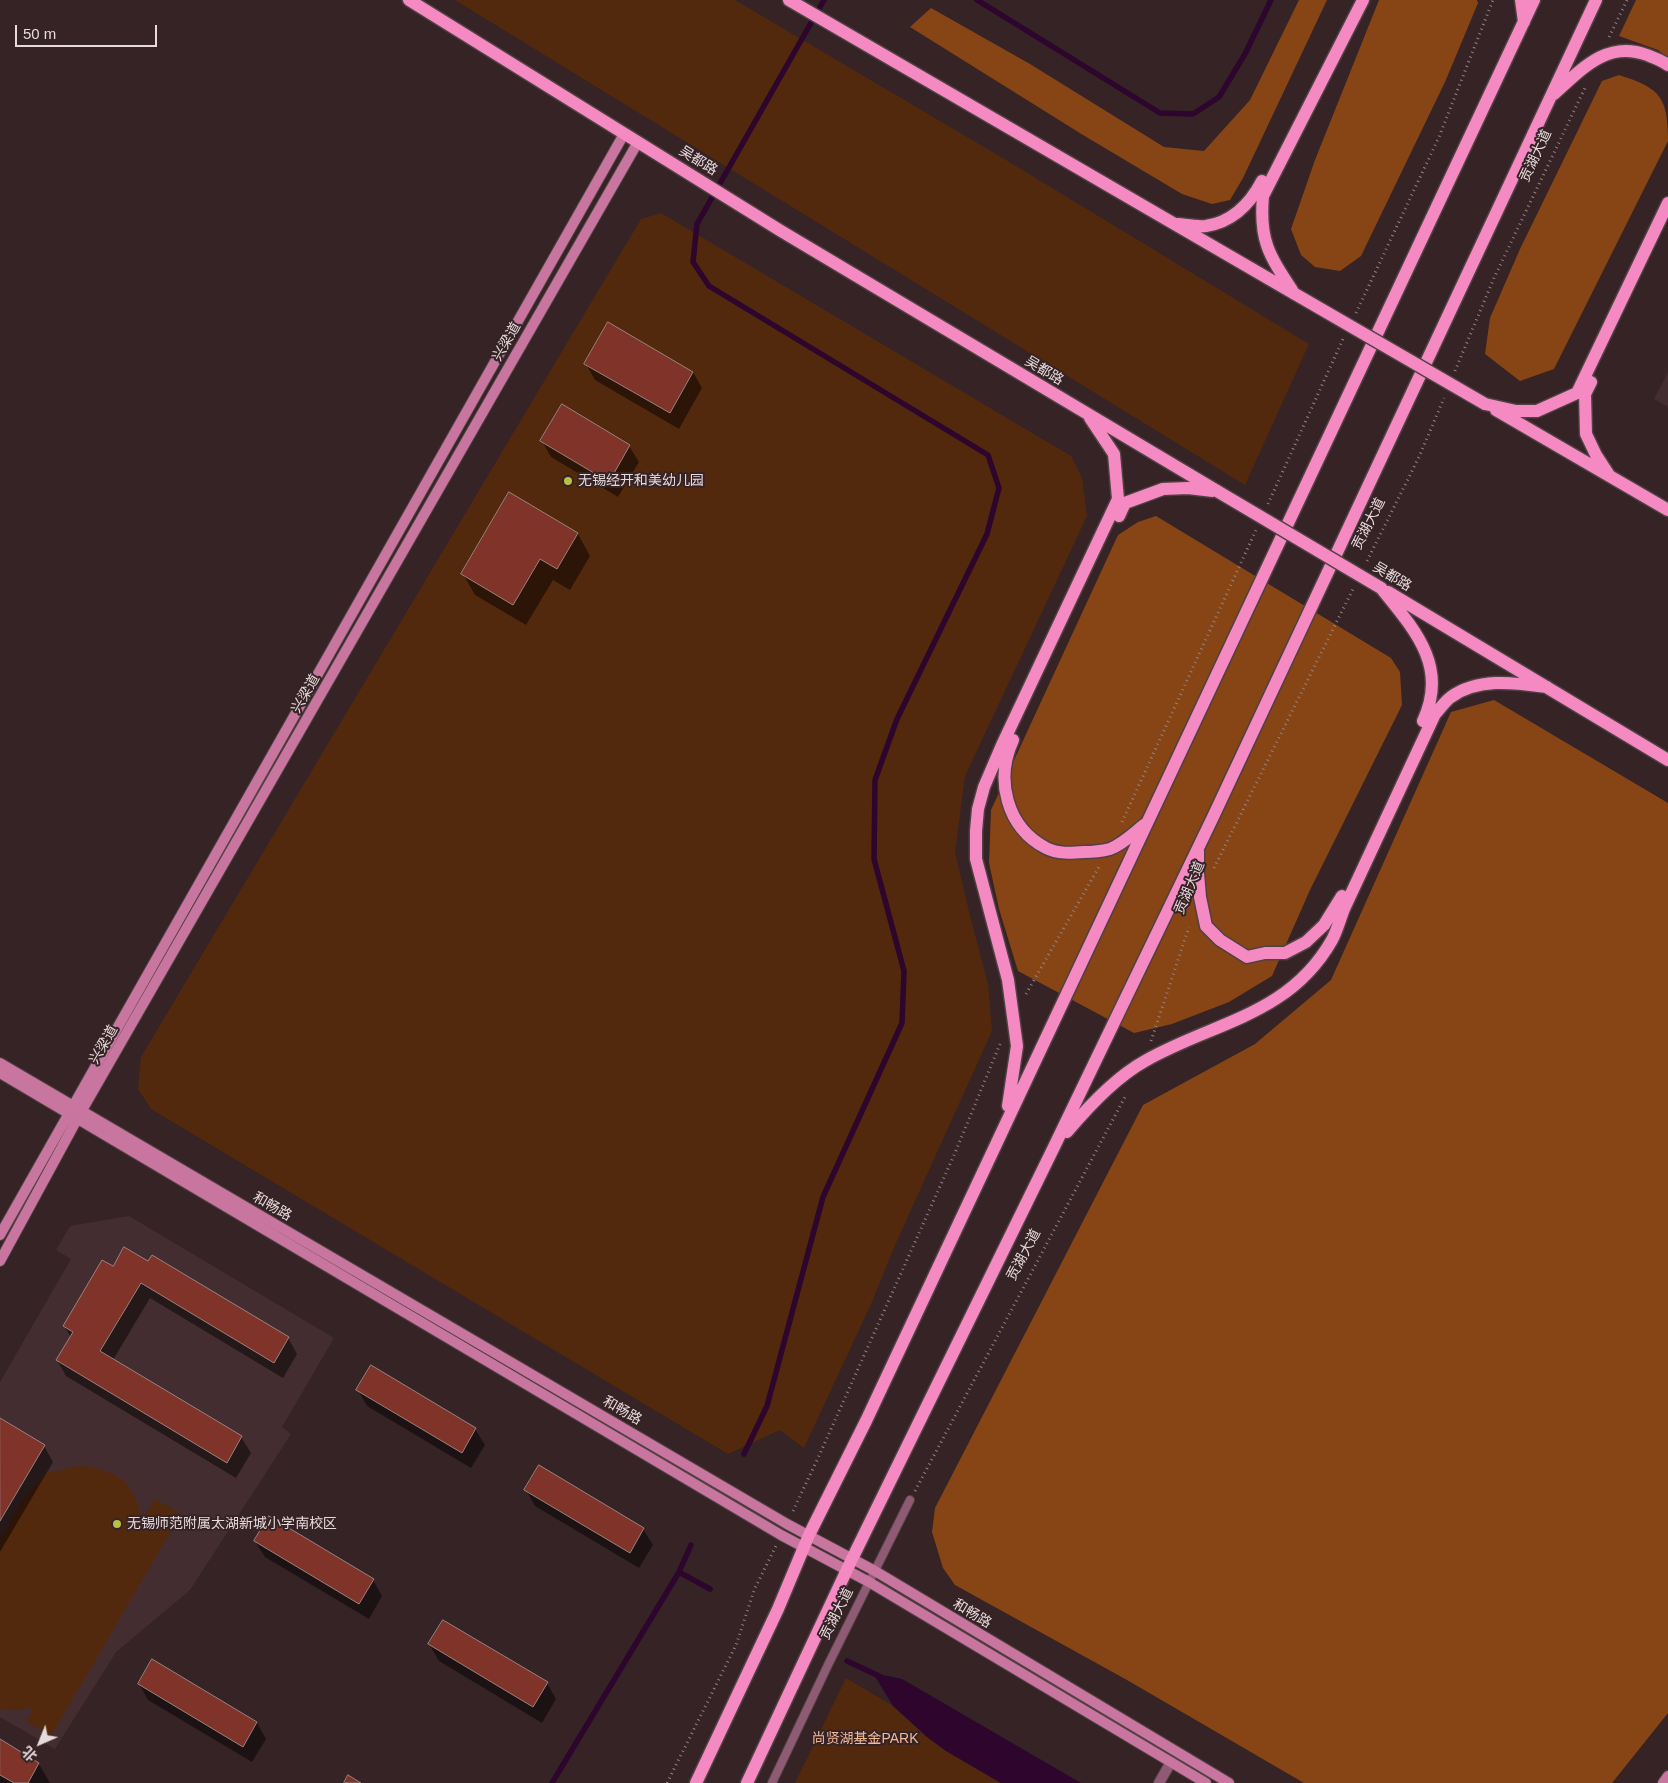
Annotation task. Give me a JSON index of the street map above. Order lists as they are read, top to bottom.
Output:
{
  "streets": {
    "main road": ["贡湖大道", "吴都路"],
    "street": ["兴梁道", "和畅路"]
  },
  "crossings": [
    ["贡湖大道", "和畅路"],
    ["吴都路", "兴梁道"],
    ["兴梁道", "和畅路"]
  ],
  "parks": ["尚贤湖基金PARK"],
  "places": ["无锡经开和美幼儿园", "无锡师范附属太湖新城小学南校区"],
  "scale_bar": "50 m",
  "north": "bottom left"
}
